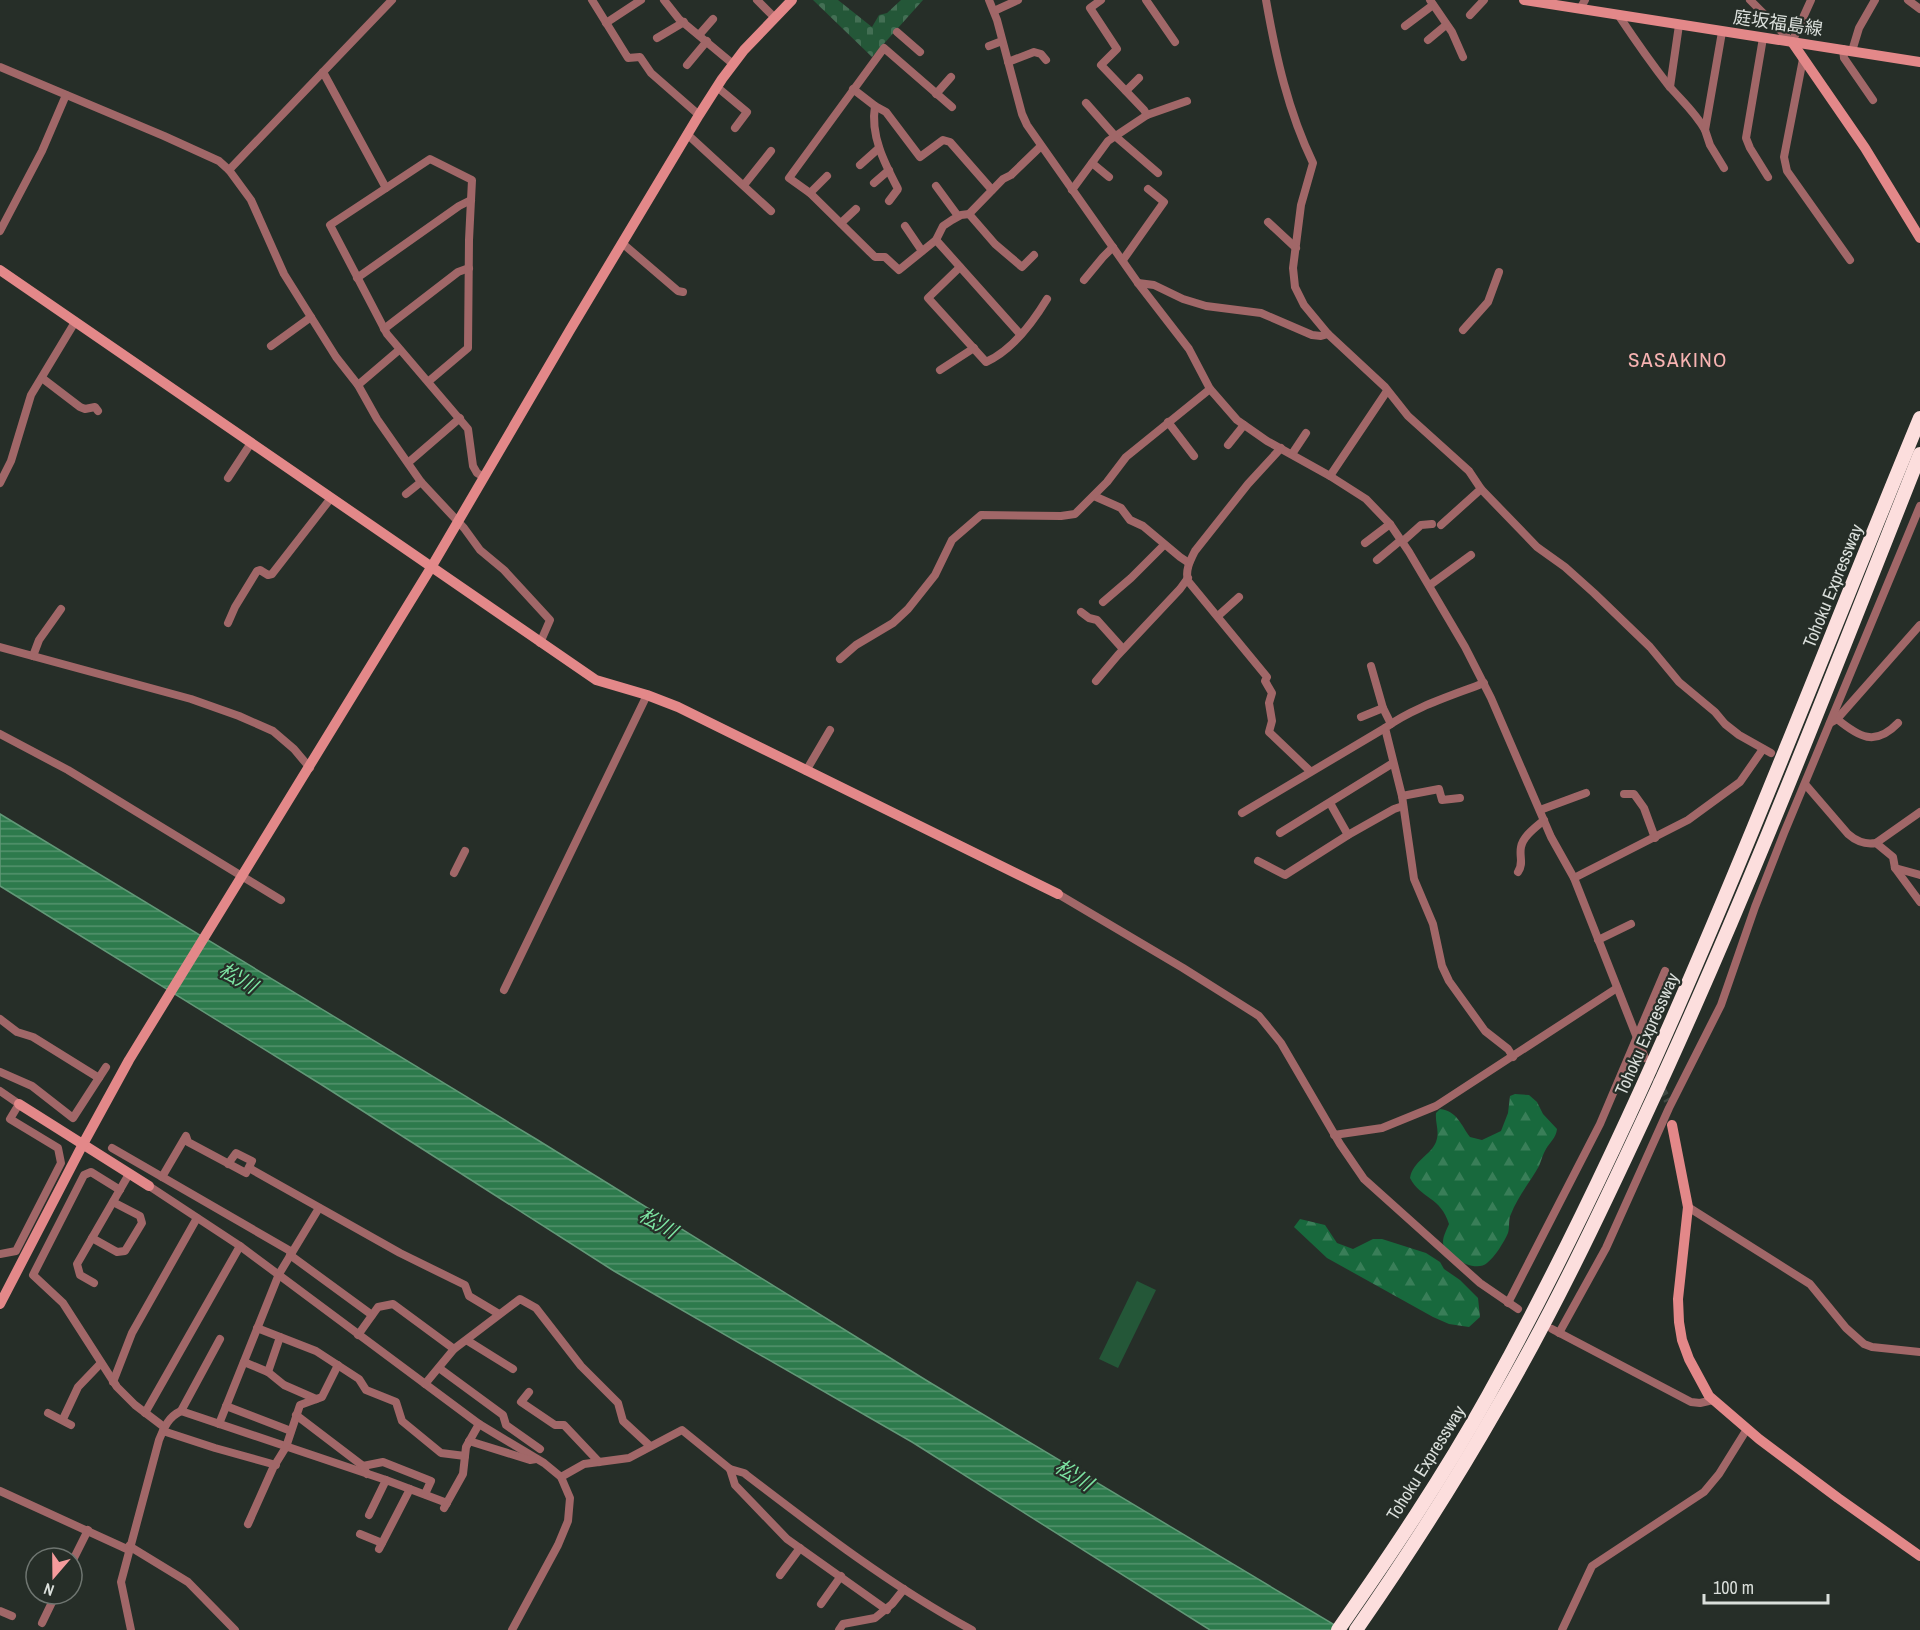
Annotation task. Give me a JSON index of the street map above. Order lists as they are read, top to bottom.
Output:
{
  "streets": {
    "highway": ["Tohoku Expressway"],
    "street": ["庭坂福島線"]
  },
  "districts": ["SASAKINO"],
  "water": ["松川"],
  "scale_bar": "100 m",
  "north": "bottom"
}
